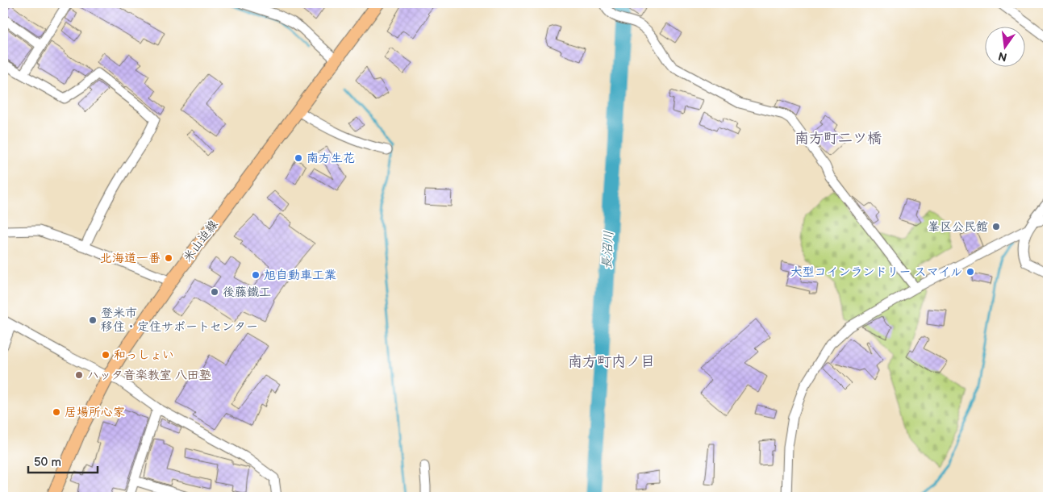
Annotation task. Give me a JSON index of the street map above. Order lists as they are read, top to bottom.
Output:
{
  "streets": {
    "main road": ["米山迫線"]
  },
  "districts": ["南方町二ツ橋", "南方町内ノ目"],
  "water": ["長沼川"],
  "places": [
    "南方生花",
    "峯区公民館",
    "北海道一番",
    "大型コインランドリー スマイル",
    "旭自動車工業",
    "後藤鐵工",
    "登米市 移住・定住サポートセンター",
    "和っしょい",
    "ハッタ音楽教室 八田塾",
    "居場所心家"
  ],
  "scale_bar": "50 m",
  "north": "bottom"
}
